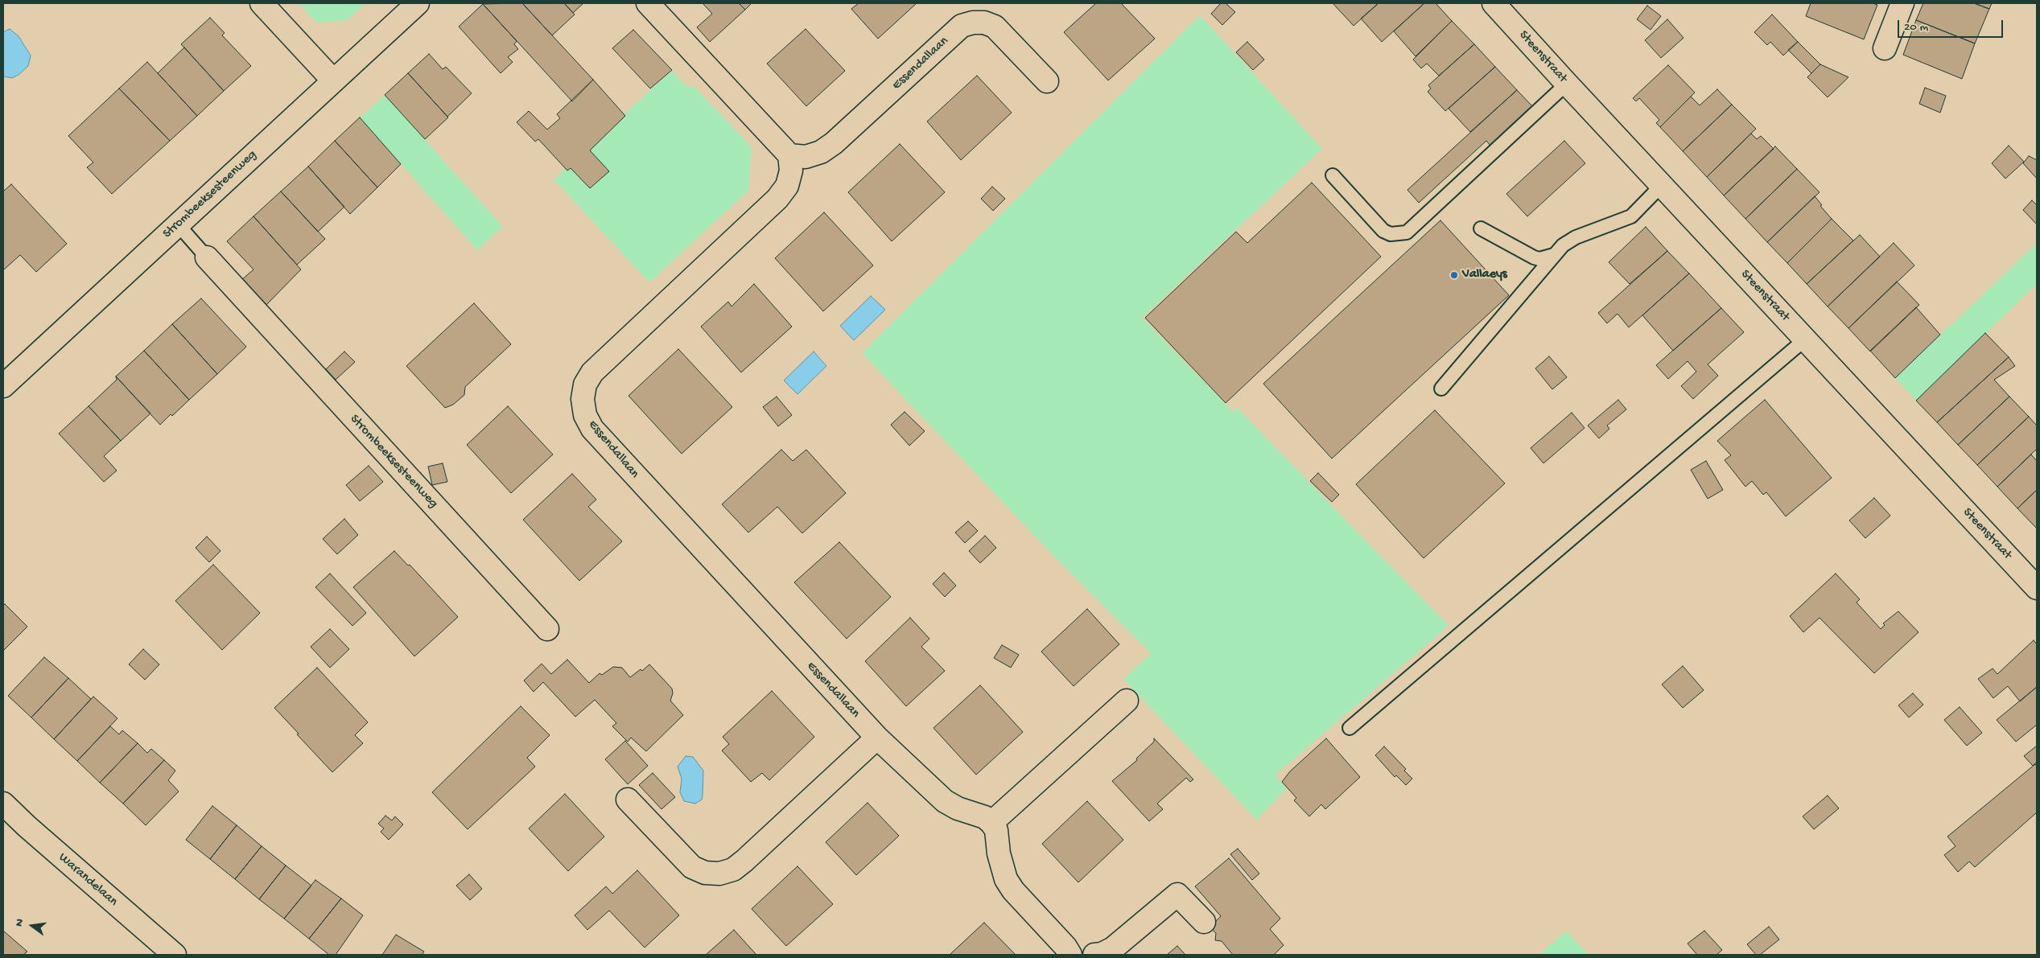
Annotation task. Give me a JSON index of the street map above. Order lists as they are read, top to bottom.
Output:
{
  "streets": {
    "street": [
      "Steenstraat",
      "Essendallaan",
      "Strombeeksesteenweg",
      "Warandelaan"
    ]
  },
  "places": ["Vallaeys"],
  "scale_bar": "20 m",
  "north": "left"
}
